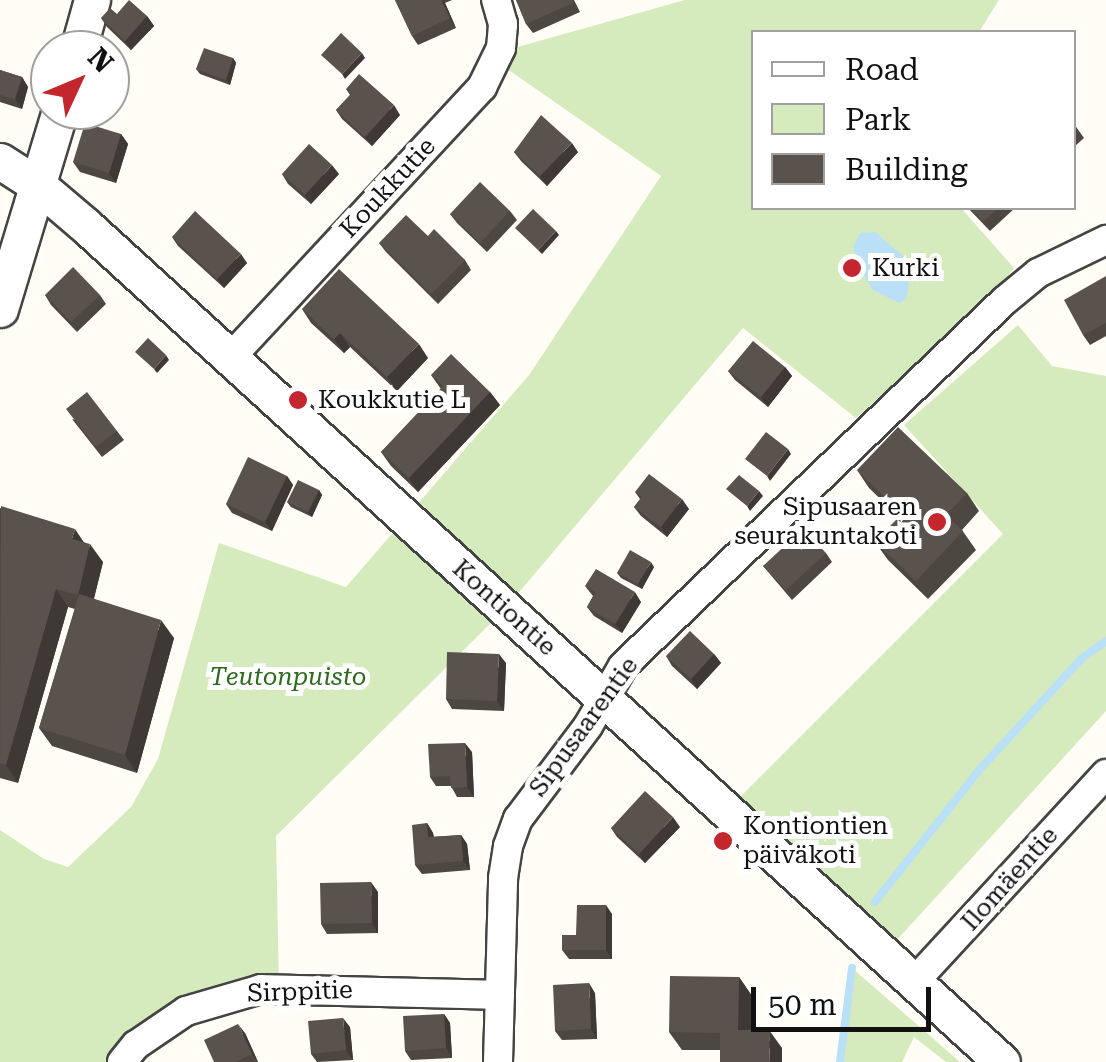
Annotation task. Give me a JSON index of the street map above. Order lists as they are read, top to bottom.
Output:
{
  "streets": {
    "street": [
      "Koukkutie",
      "Kontiontie",
      "Sipusaarentie",
      "Ilomäentie",
      "Sirppitie"
    ]
  },
  "crossings": [
    ["Koukkutie", "Kontiontie"],
    ["Kontiontie", "Sipusaarentie"],
    ["Kontiontie", "Ilomäentie"],
    ["Sipusaarentie", "Sirppitie"]
  ],
  "parks": ["Teutonpuisto"],
  "places": [
    "Kurki",
    "Koukkutie L",
    "Sipusaaren seurakuntakoti",
    "Kontiontien päiväkoti"
  ],
  "legend": ["Road", "Park", "Building"],
  "scale_bar": "50 m",
  "north": "top right"
}
